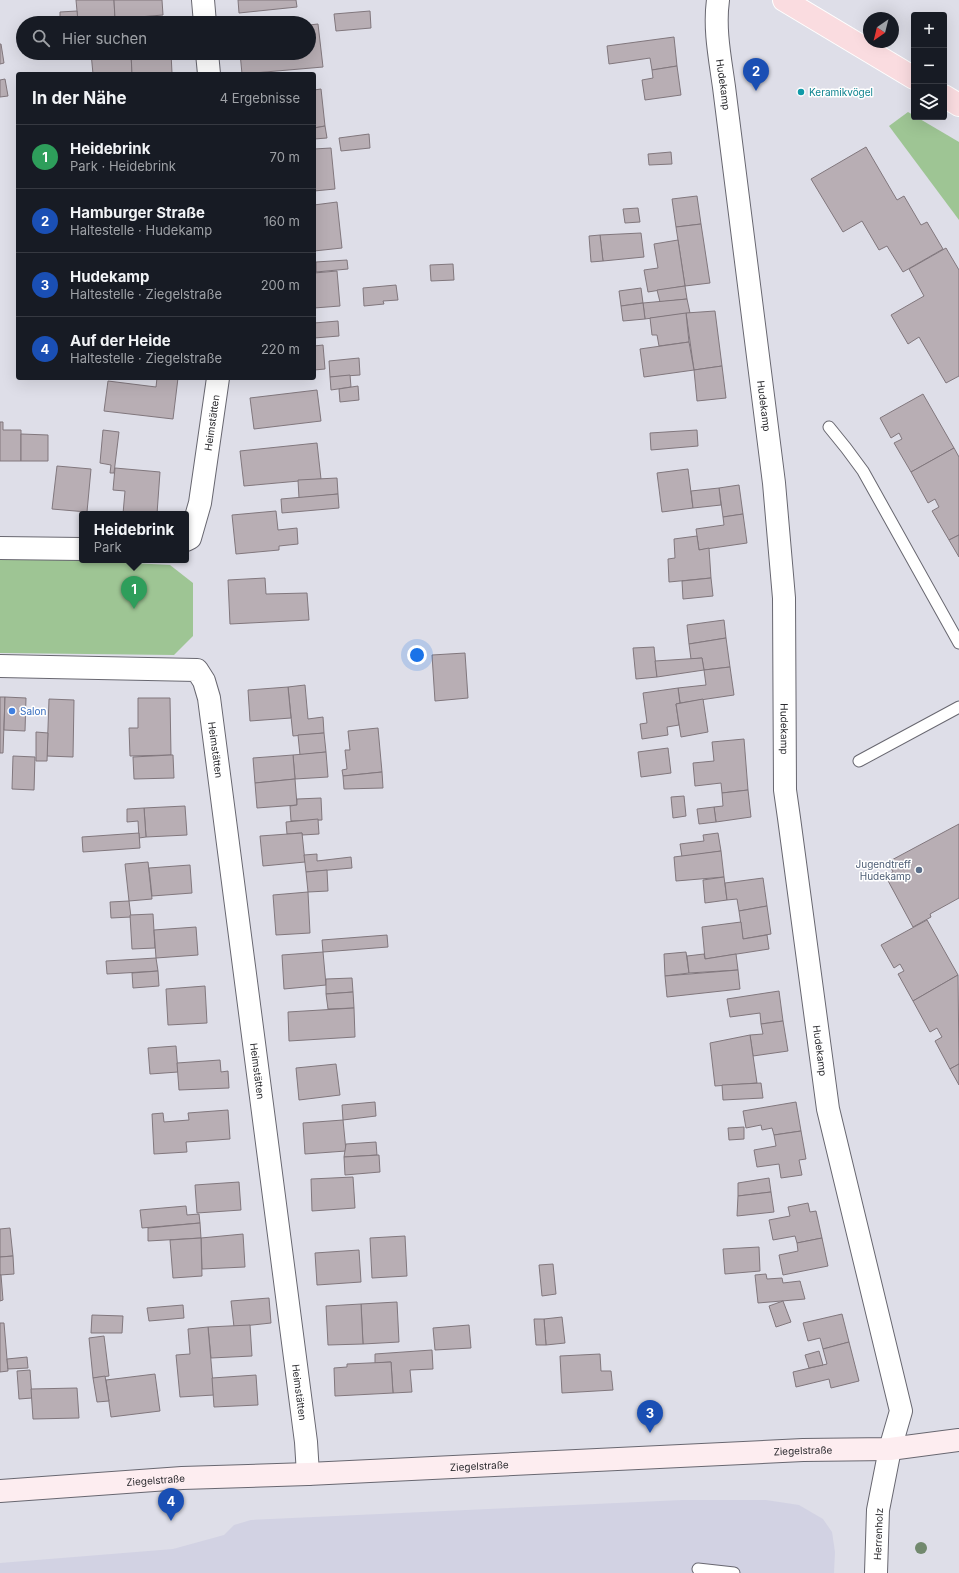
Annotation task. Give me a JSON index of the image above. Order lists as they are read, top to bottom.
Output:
{
  "streets": {
    "main road": ["Ziegelstraße"],
    "street": ["Hudekamp", "Heimstätten", "Herrenholz"]
  },
  "crossings": [
    ["Hudekamp", "Ziegelstraße"],
    ["Hudekamp", "Herrenholz"],
    ["Heimstätten", "Ziegelstraße"],
    ["Ziegelstraße", "Herrenholz"]
  ],
  "places": ["Keramikvögel", "Salon", "Jugendtreff Hudekamp"],
  "north": "bottom left",
  "page": {
    "map_buttons": ["+", "−"],
    "search": "Hier suchen",
    "pins": [
      "2",
      "1",
      "3",
      "4"
    ],
    "heading": ["In der Nähe", "4 Ergebnisse"],
    "list": [
      {
        "mark": "1",
        "name": "Heidebrink",
        "note": "Park · Heidebrink",
        "value": "70 m"
      },
      {
        "mark": "2",
        "name": "Hamburger Straße",
        "note": "Haltestelle · Hudekamp",
        "value": "160 m"
      },
      {
        "mark": "3",
        "name": "Hudekamp",
        "note": "Haltestelle · Ziegelstraße",
        "value": "200 m"
      },
      {
        "mark": "4",
        "name": "Auf der Heide",
        "note": "Haltestelle · Ziegelstraße",
        "value": "220 m"
      }
    ],
    "popup": ["Heidebrink", "Park"]
  }
}
